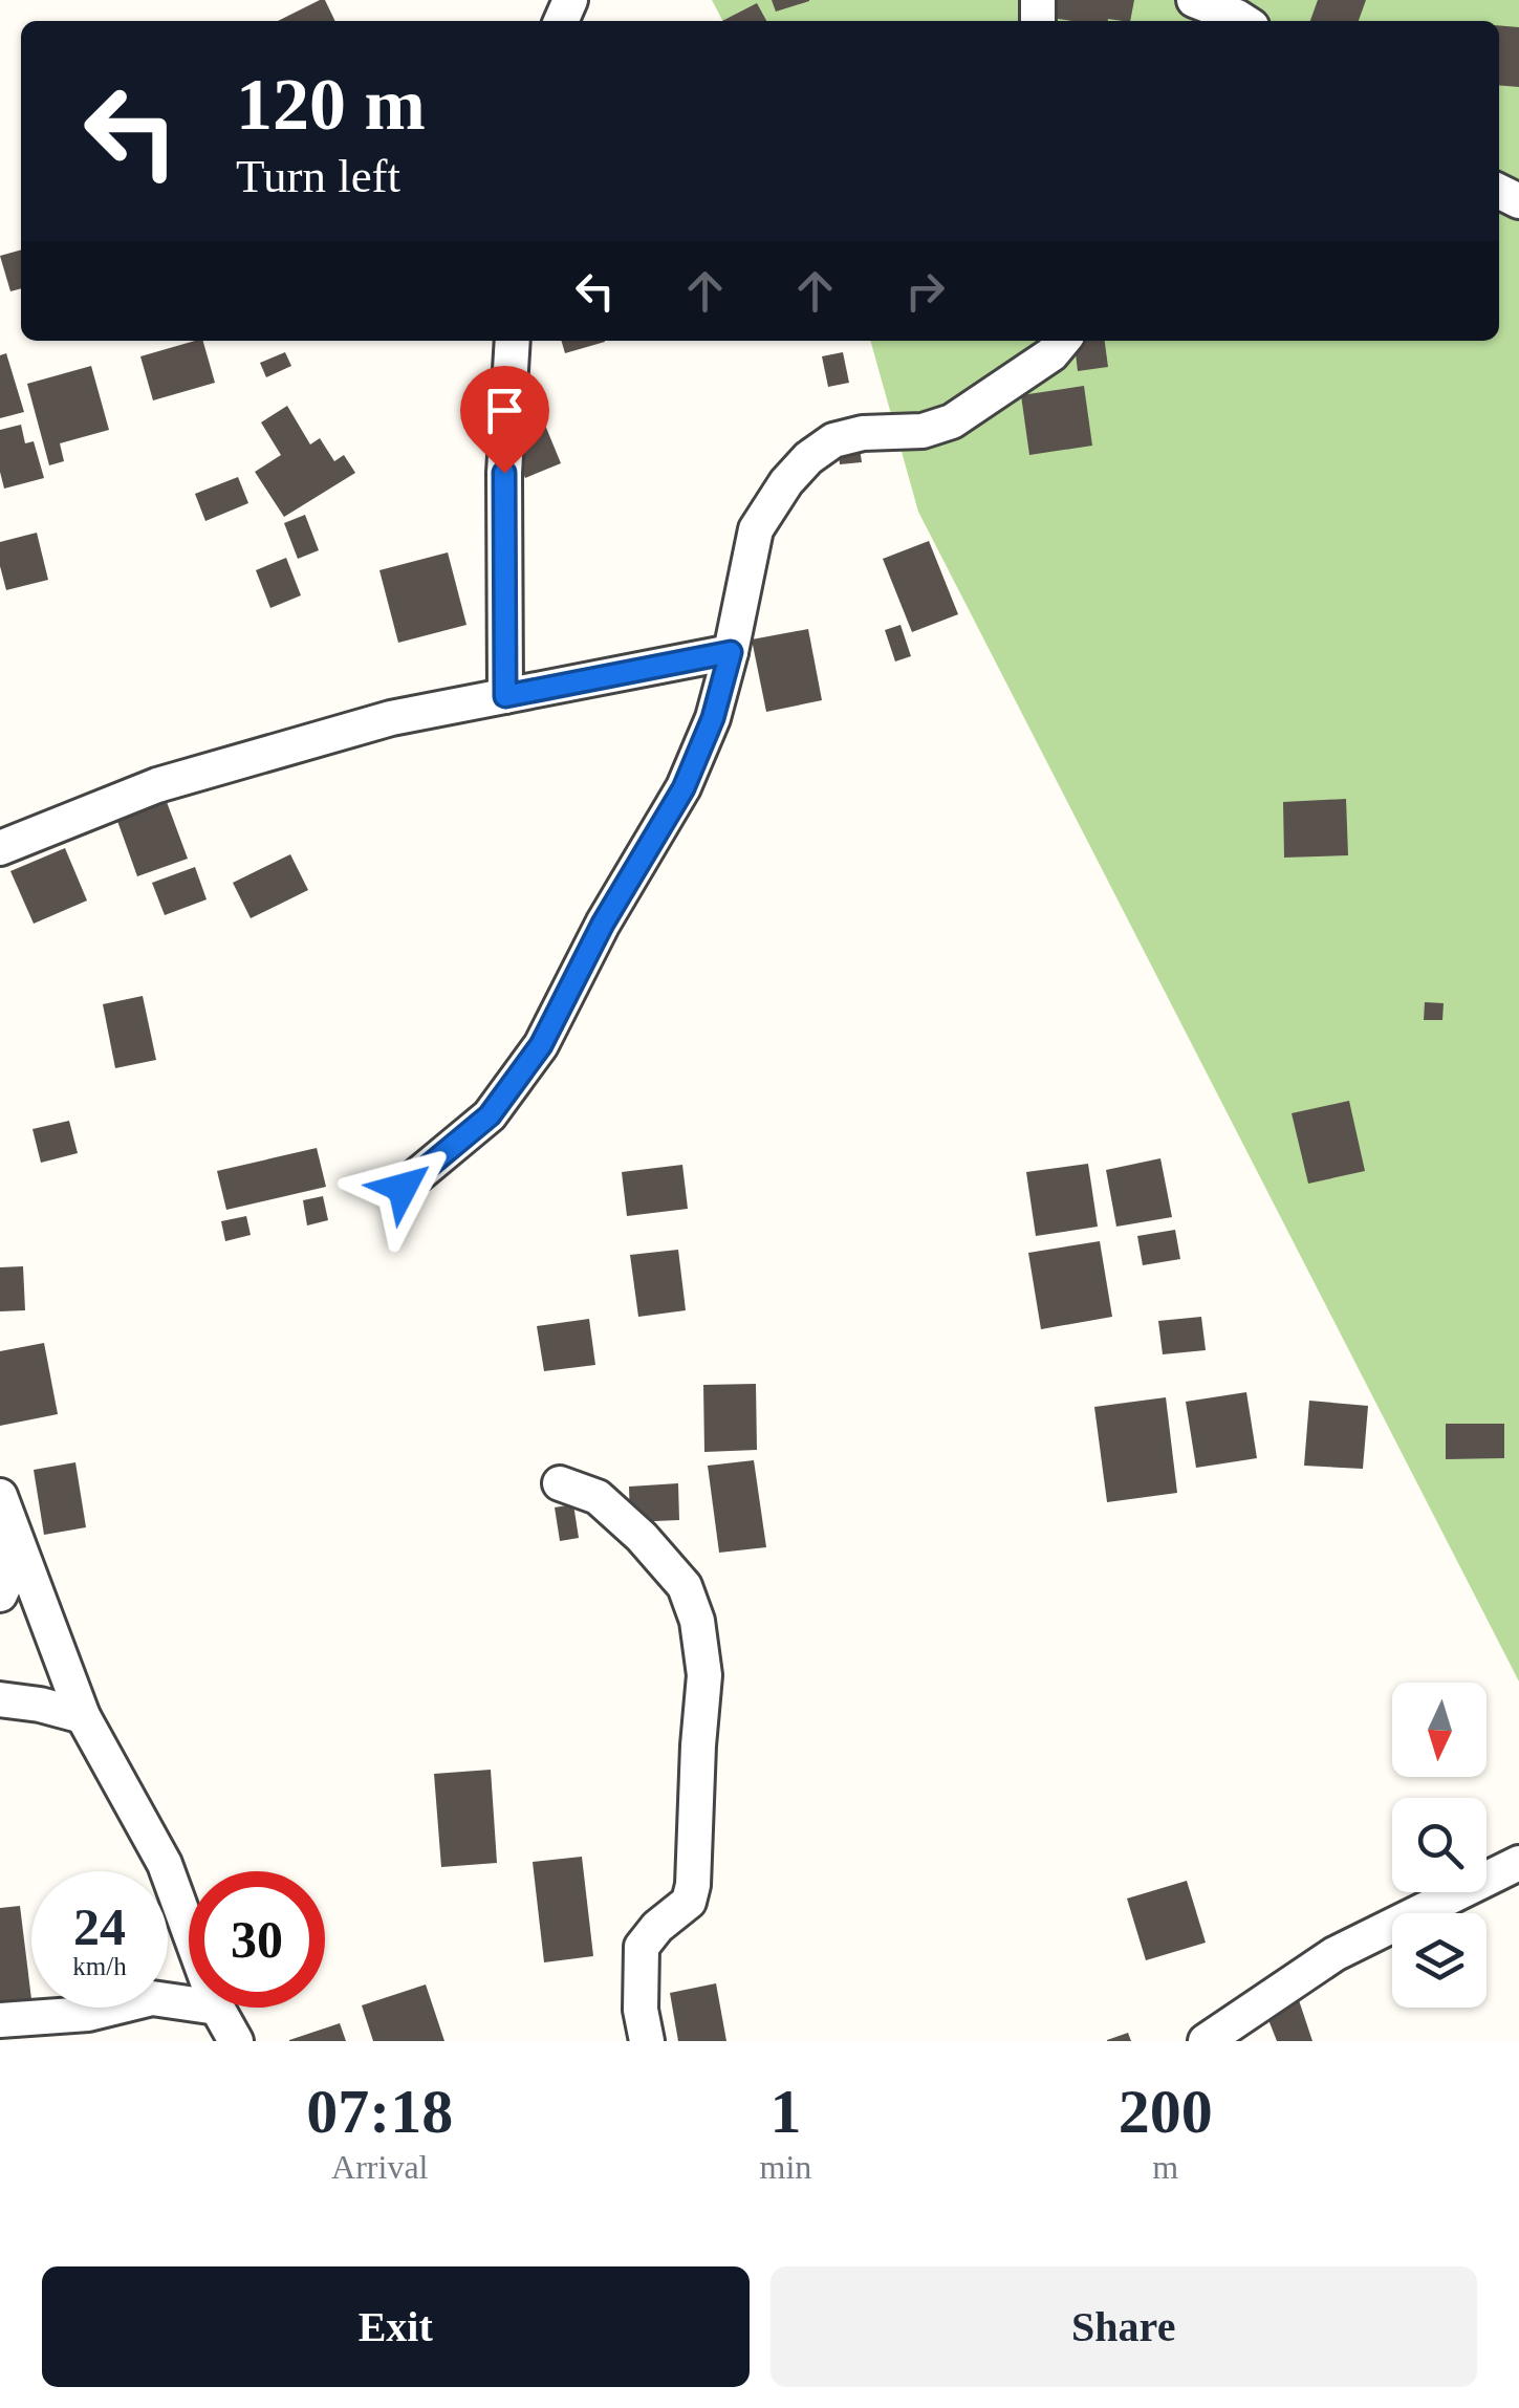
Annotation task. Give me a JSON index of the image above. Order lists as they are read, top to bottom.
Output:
{
  "north": "bottom",
  "page": {
    "turn": ["120 m", "Turn left"],
    "speed": "24 km/h",
    "limit": "30",
    "eta": [
      "07:18",
      "Arrival",
      "1",
      "min",
      "200",
      "m"
    ],
    "buttons": ["Exit", "Share"]
  }
}
